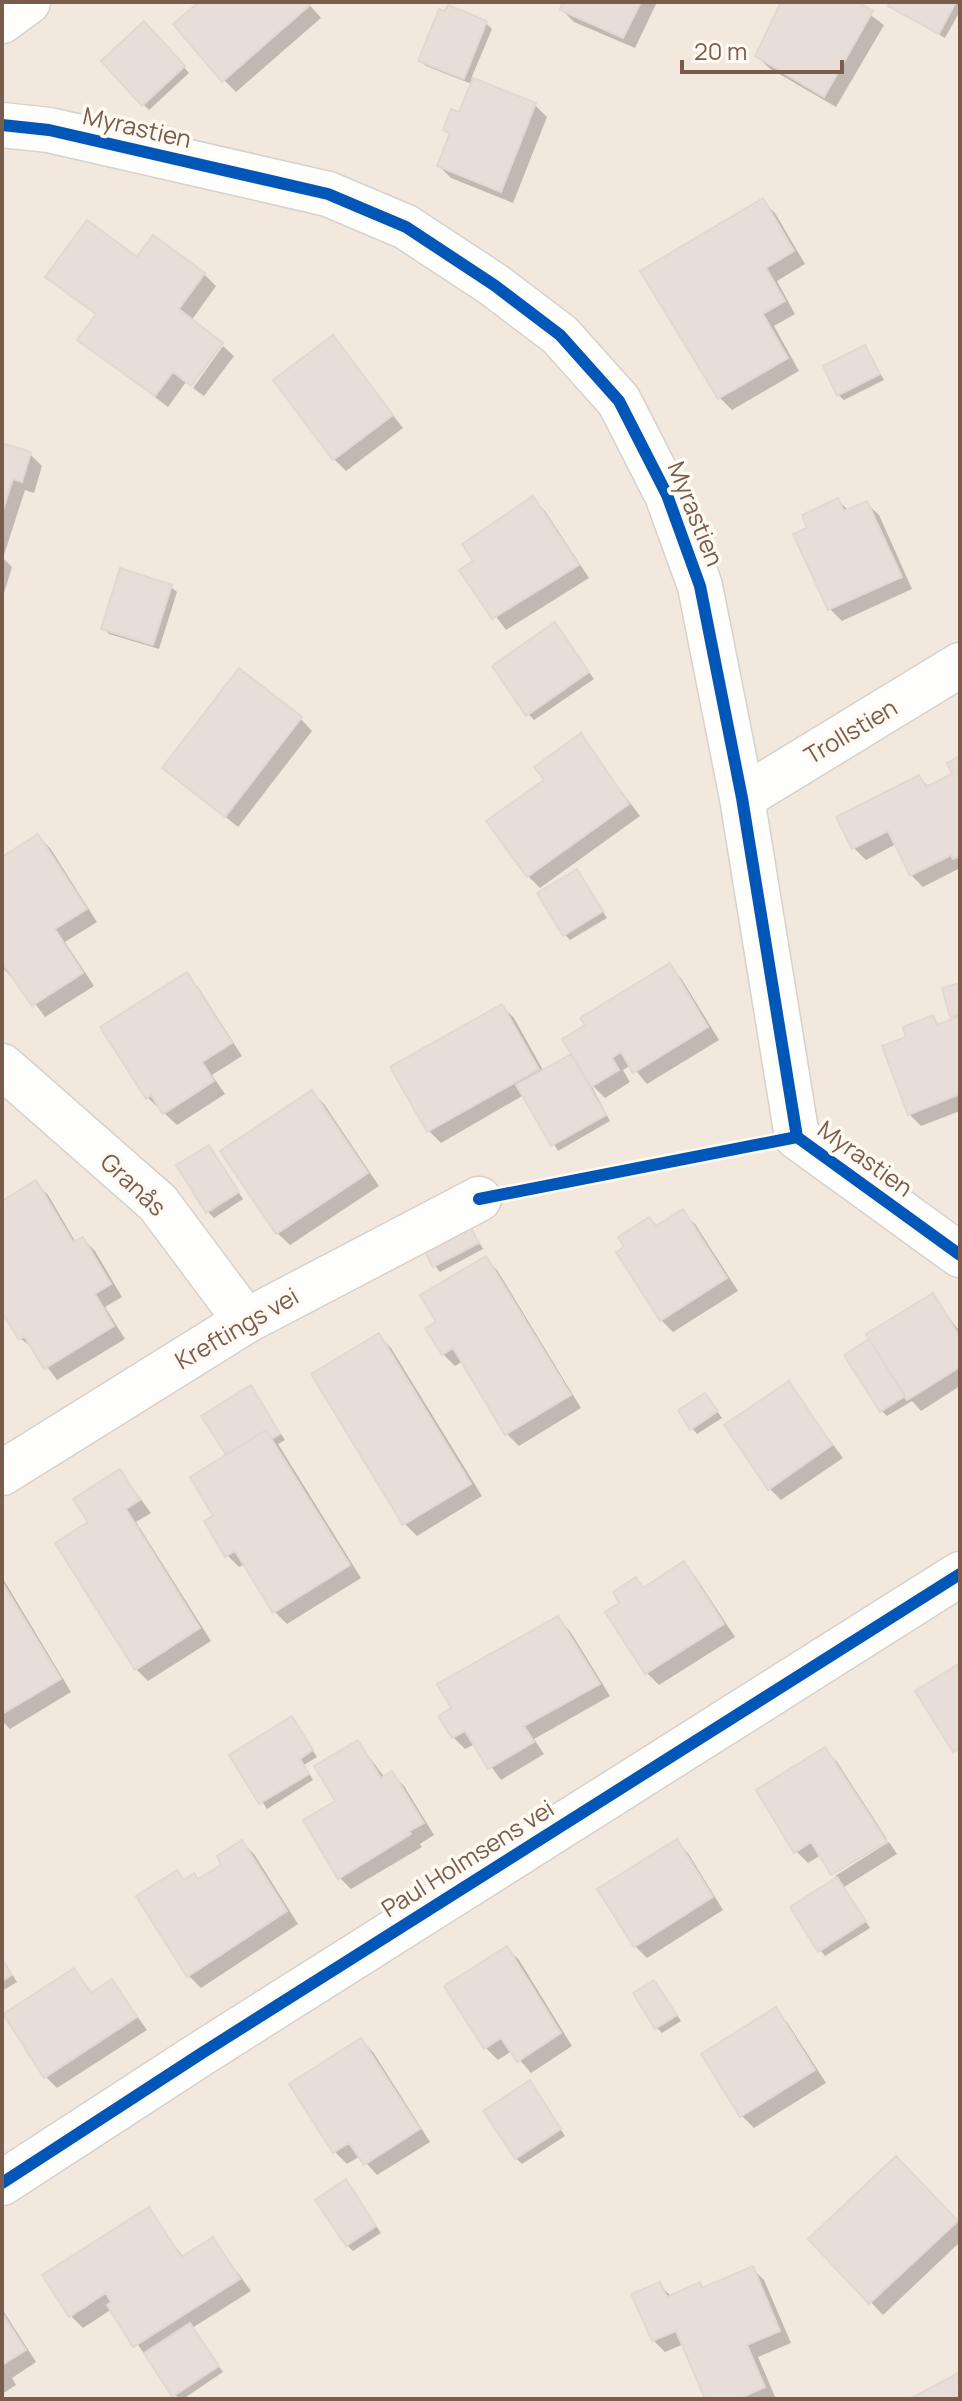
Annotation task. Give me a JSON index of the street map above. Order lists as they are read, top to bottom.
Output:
{
  "streets": {
    "street": [
      "Myrastien",
      "Trollstien",
      "Granås",
      "Kreftings vei",
      "Paul Holmsens vei"
    ]
  },
  "crossings": [
    ["Myrastien", "Trollstien"],
    ["Granås", "Kreftings vei"]
  ],
  "scale_bar": "20 m"
}
